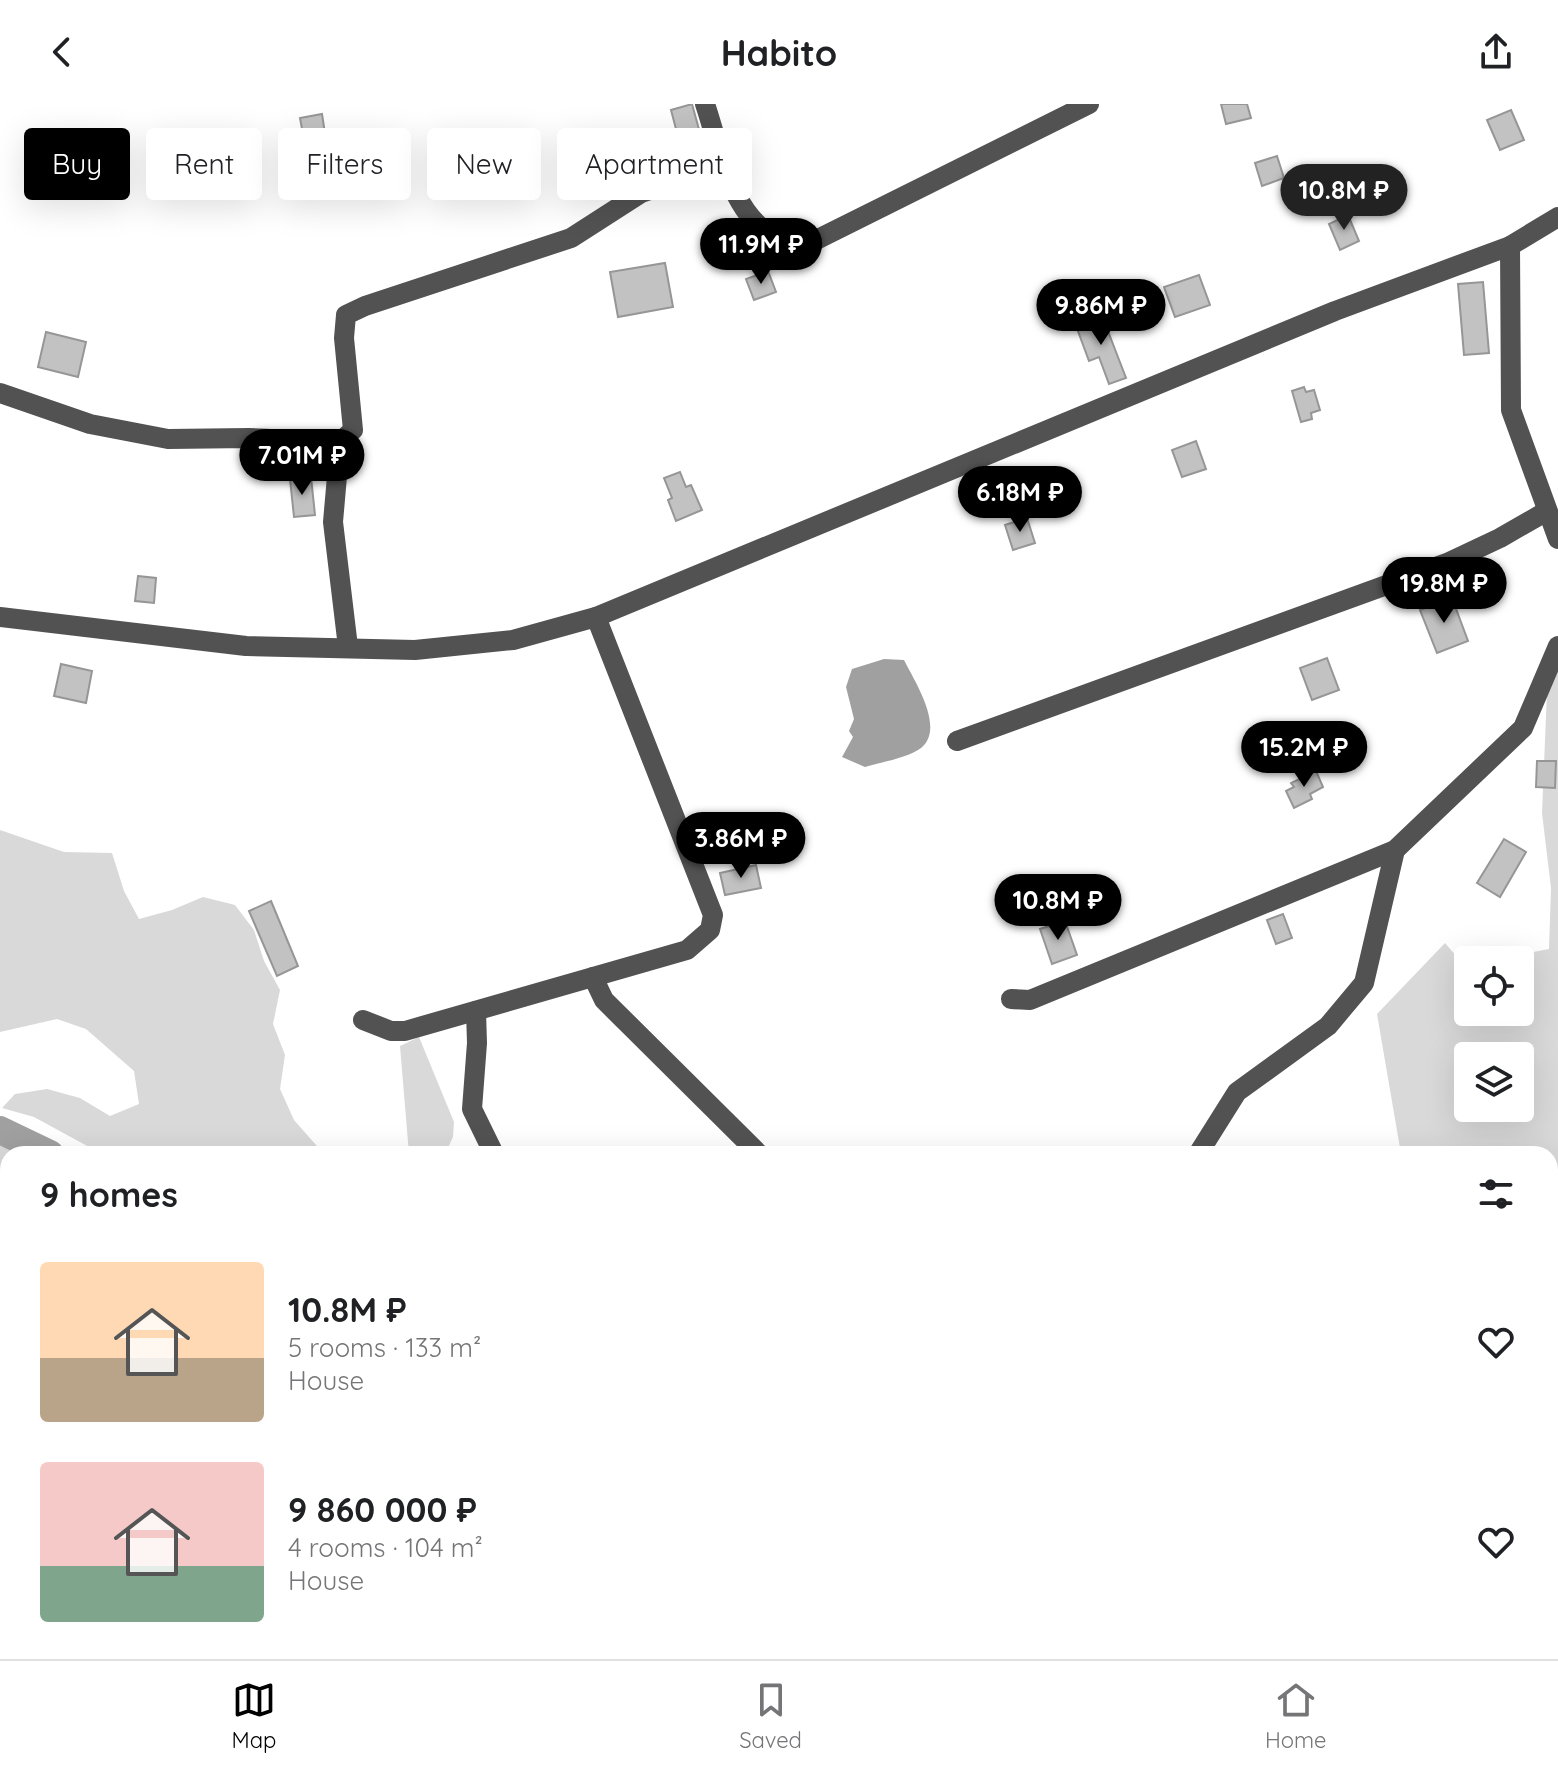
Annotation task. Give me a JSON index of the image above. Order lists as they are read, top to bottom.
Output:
{
  "page": {
    "header": "Habito",
    "chip": [
      "Buy",
      "Rent",
      "Filters",
      "New",
      "Apartment"
    ],
    "price": [
      "10.8M ₽",
      "11.9M ₽",
      "9.86M ₽",
      "7.01M ₽",
      "6.18M ₽",
      "19.8M ₽",
      "15.2M ₽",
      "3.86M ₽",
      "10.8M ₽"
    ],
    "heading": "9 homes",
    "list": [
      {
        "name": "10.8M ₽",
        "note": "5 rooms · 133 m² · House"
      },
      {
        "name": "9 860 000 ₽",
        "note": "4 rooms · 104 m² · House"
      }
    ],
    "tabs": ["Map", "Saved", "Home"]
  }
}
